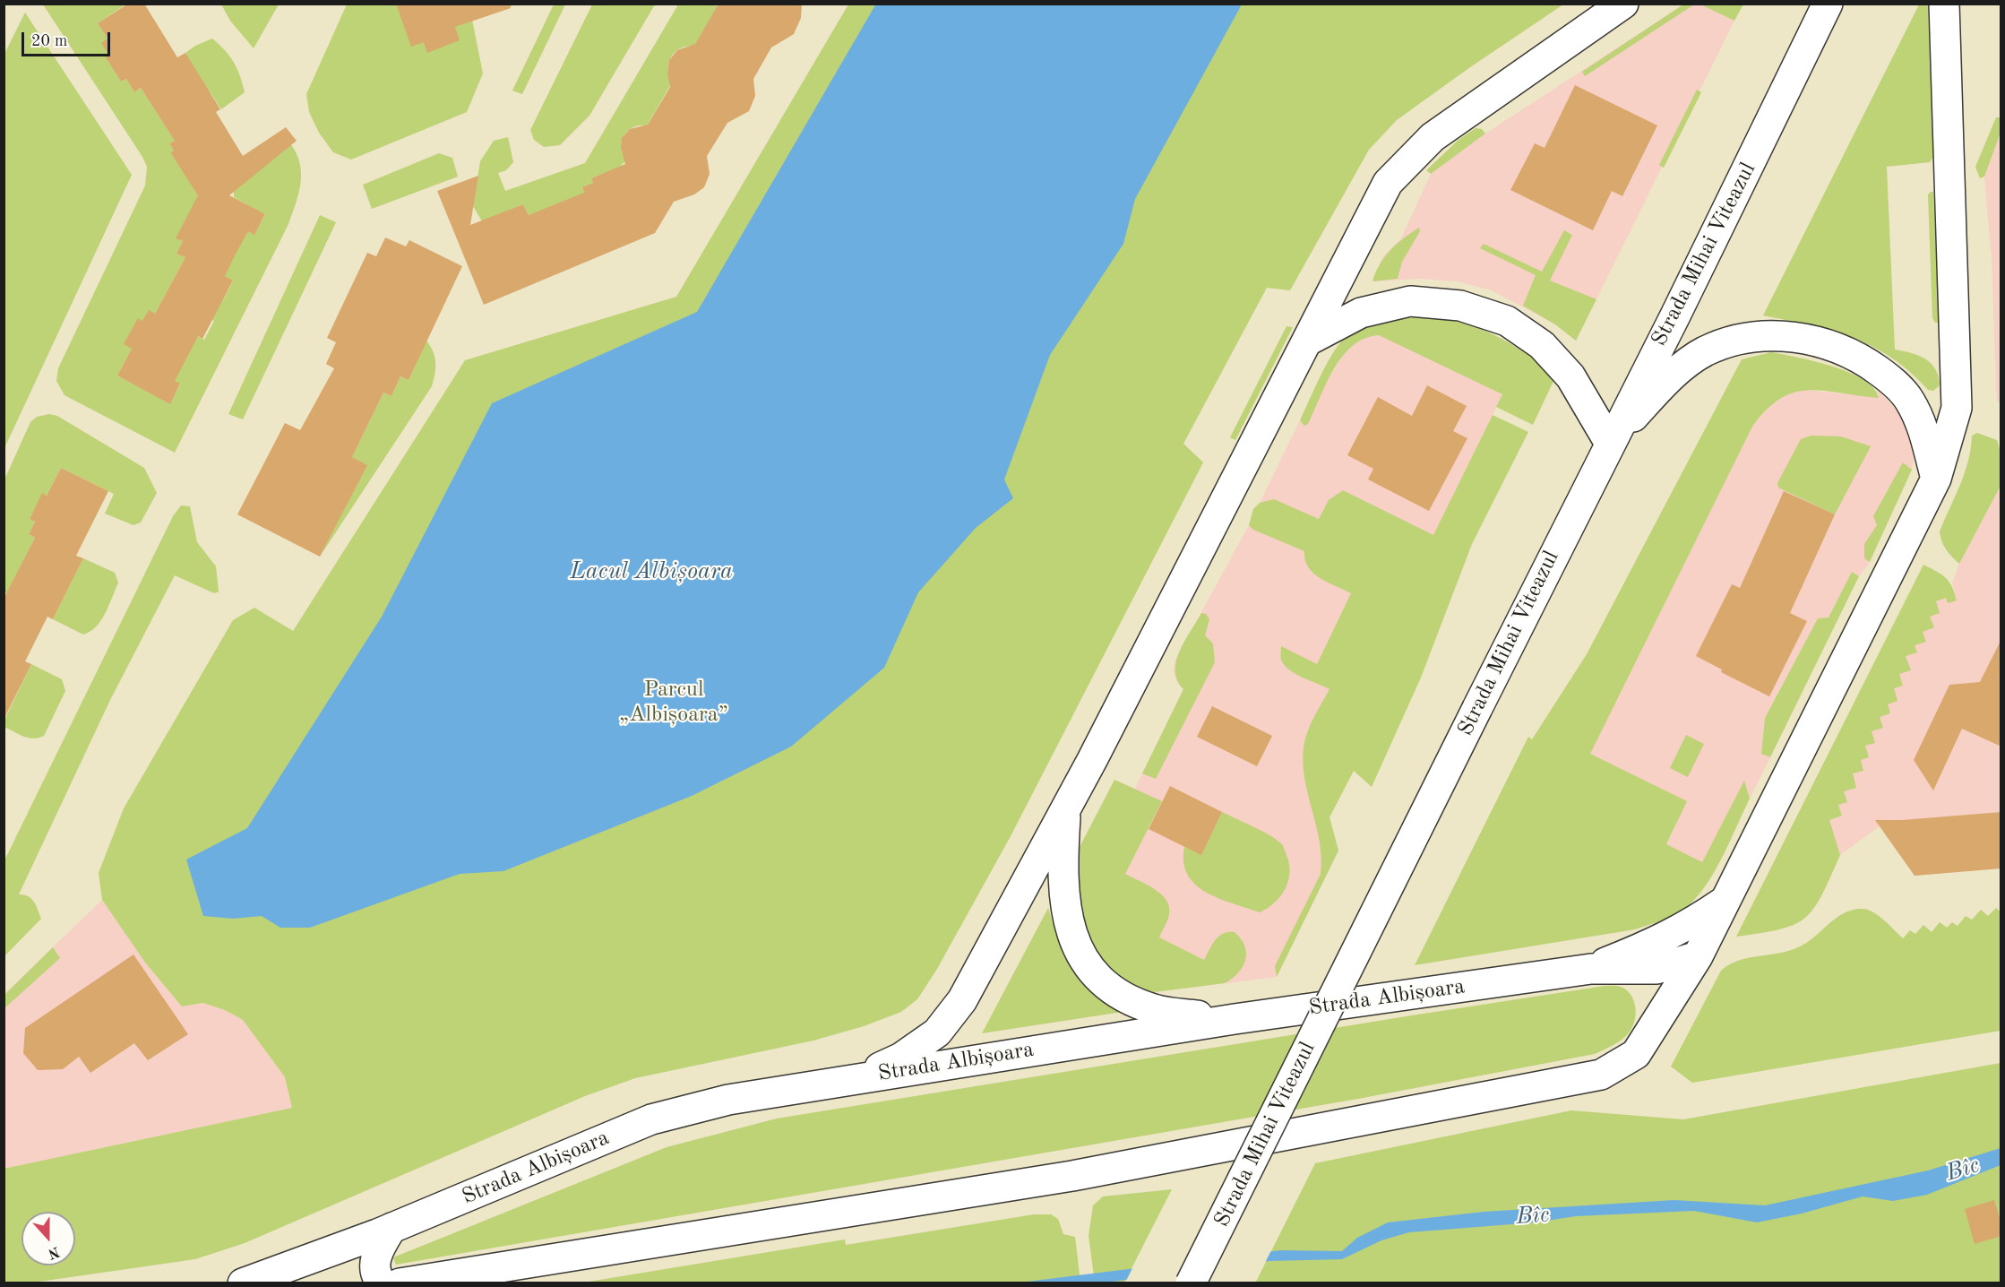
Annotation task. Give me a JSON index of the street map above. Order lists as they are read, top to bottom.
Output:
{
  "streets": {
    "main road": ["Strada Mihai Viteazul", "Strada Albișoara"]
  },
  "water": ["Lacul Albișoara", "Bîc"],
  "parks": ["Parcul „Albișoara”"],
  "scale_bar": "20 m",
  "north": "bottom"
}
